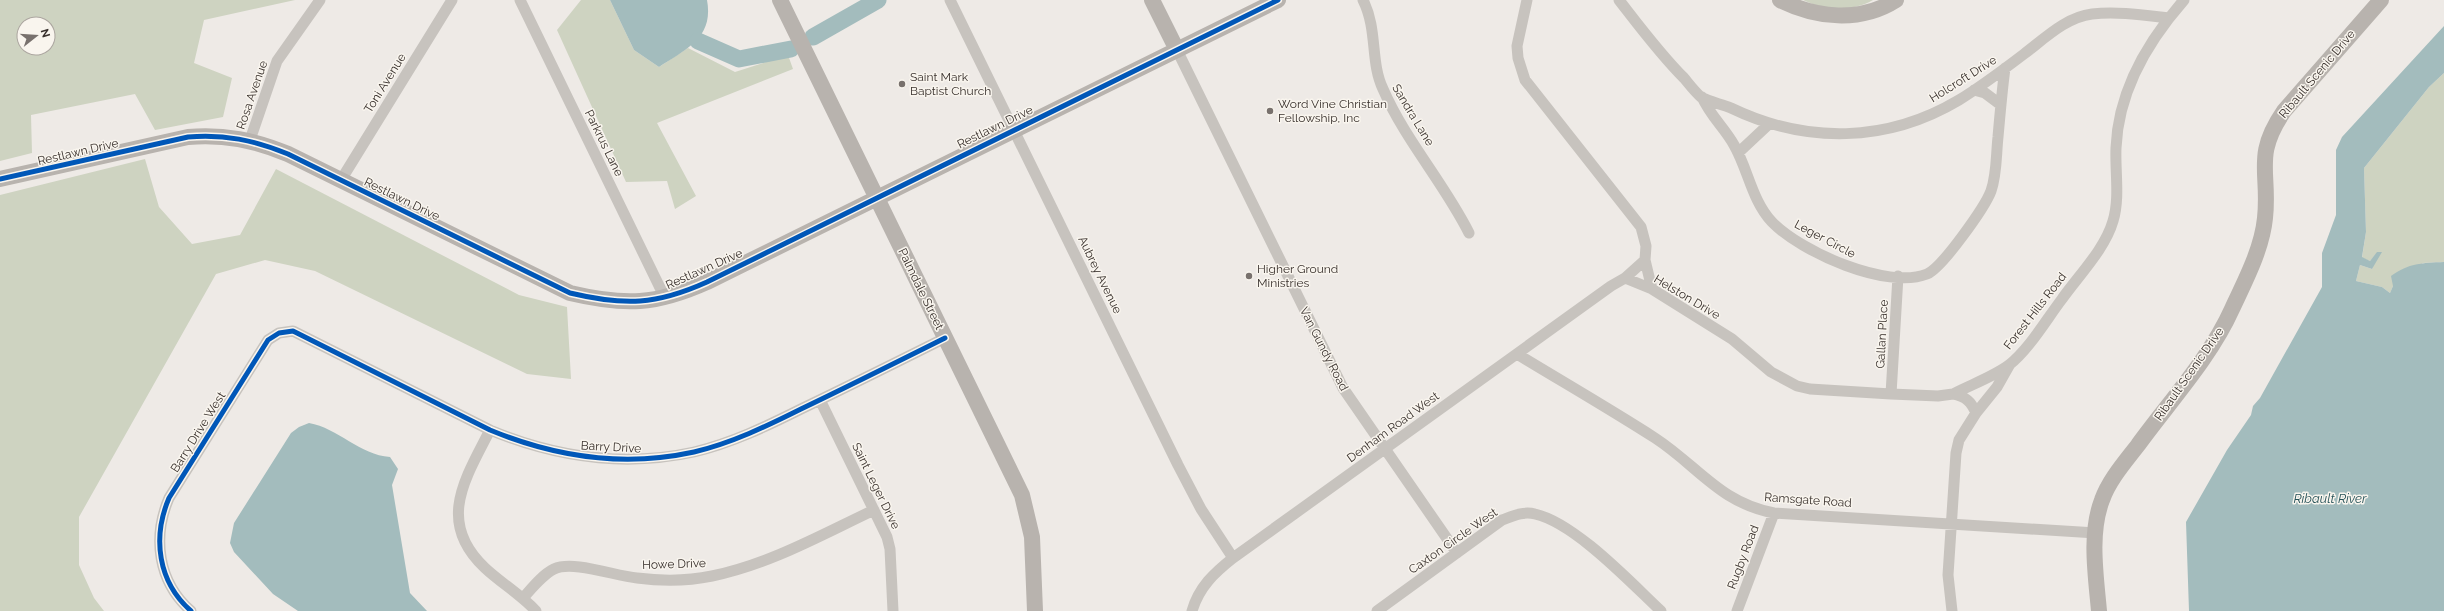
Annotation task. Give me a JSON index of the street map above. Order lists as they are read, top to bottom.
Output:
{
  "streets": {
    "street": [
      "Ribault Scenic Drive",
      "Holcroft Drive",
      "Toni Avenue",
      "Rosa Avenue",
      "Sandra Lane",
      "Restlawn Drive",
      "Parkrus Lane",
      "Leger Circle",
      "Aubrey Avenue",
      "Palmdale Street",
      "Helston Drive",
      "Forest Hills Road",
      "Gallan Place",
      "Van Gundy Road",
      "Denham Road West",
      "Barry Drive West",
      "Barry Drive",
      "Saint Leger Drive",
      "Ramsgate Road",
      "Caxton Circle West",
      "Rugby Road",
      "Howe Drive"
    ]
  },
  "crossings": [
    ["Ribault Scenic Drive", "Ramsgate Road"],
    ["Holcroft Drive", "Leger Circle"],
    ["Holcroft Drive", "Forest Hills Road"],
    ["Toni Avenue", "Restlawn Drive"],
    ["Rosa Avenue", "Restlawn Drive"],
    ["Restlawn Drive", "Parkrus Lane"],
    ["Restlawn Drive", "Aubrey Avenue"],
    ["Restlawn Drive", "Palmdale Street"],
    ["Restlawn Drive", "Van Gundy Road"],
    ["Leger Circle", "Gallan Place"],
    ["Aubrey Avenue", "Denham Road West"],
    ["Palmdale Street", "Barry Drive"],
    ["Helston Drive", "Forest Hills Road"],
    ["Helston Drive", "Gallan Place"],
    ["Helston Drive", "Denham Road West"],
    ["Van Gundy Road", "Denham Road West"],
    ["Van Gundy Road", "Caxton Circle West"],
    ["Denham Road West", "Ramsgate Road"],
    ["Barry Drive West", "Barry Drive"],
    ["Barry Drive", "Saint Leger Drive"],
    ["Saint Leger Drive", "Howe Drive"],
    ["Ramsgate Road", "Rugby Road"]
  ],
  "water": ["Ribault River"],
  "places": ["Saint Mark Baptist Church", "Word Vine Christian Fellowship, Inc", "Higher Ground Ministries"],
  "north": "right"
}
